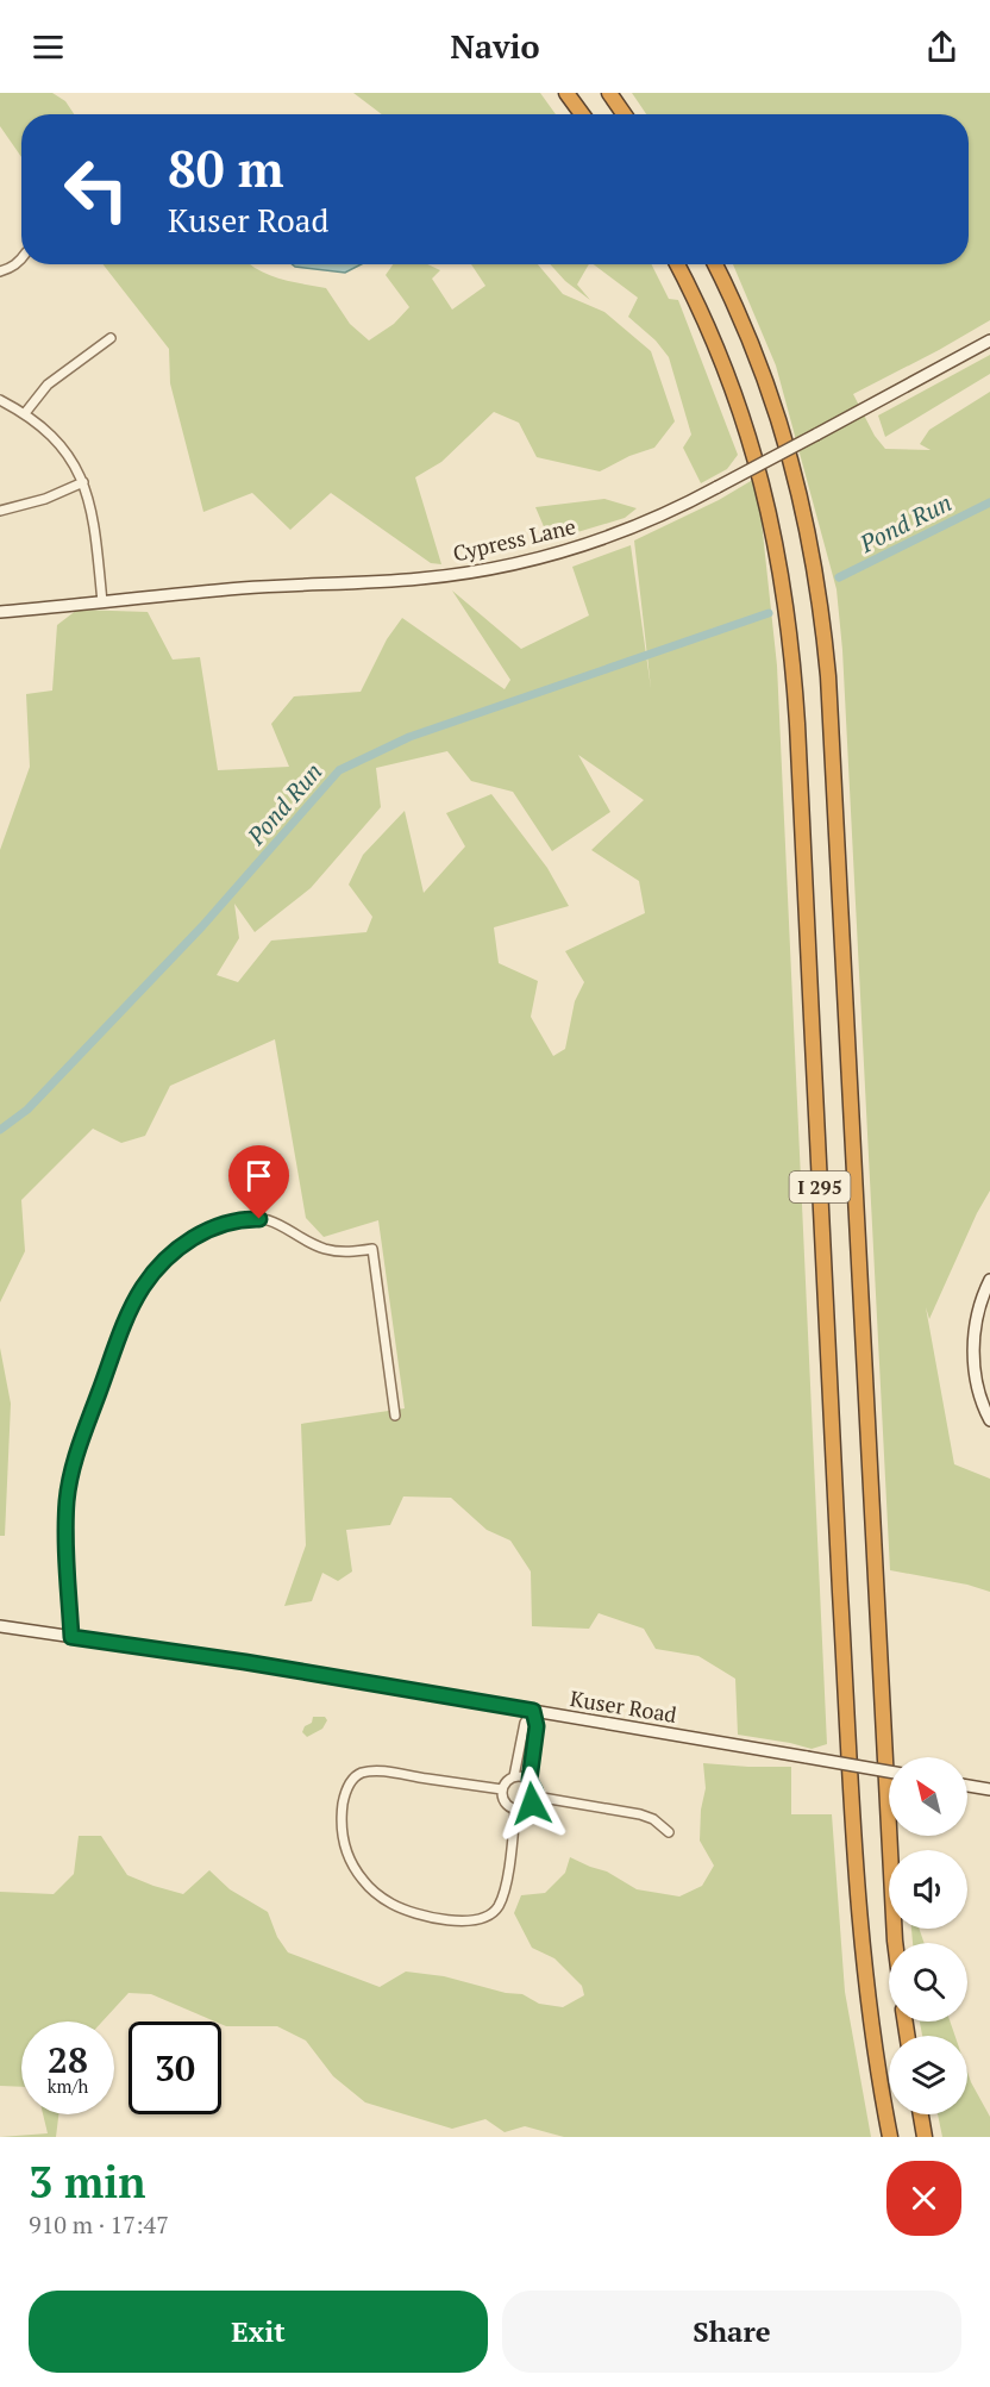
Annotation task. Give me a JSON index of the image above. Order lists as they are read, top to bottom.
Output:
{
  "streets": {
    "highway": ["I 295"],
    "street": ["Cypress Lane", "Kuser Road"]
  },
  "water": ["Pond Run"],
  "north": "top left",
  "page": {
    "header": "Navio",
    "turn": ["80 m", "Kuser Road"],
    "speed": "28 km/h",
    "limit": "30",
    "heading": ["3 min", "910 m · 17:47"],
    "buttons": ["Exit", "Share"]
  }
}
